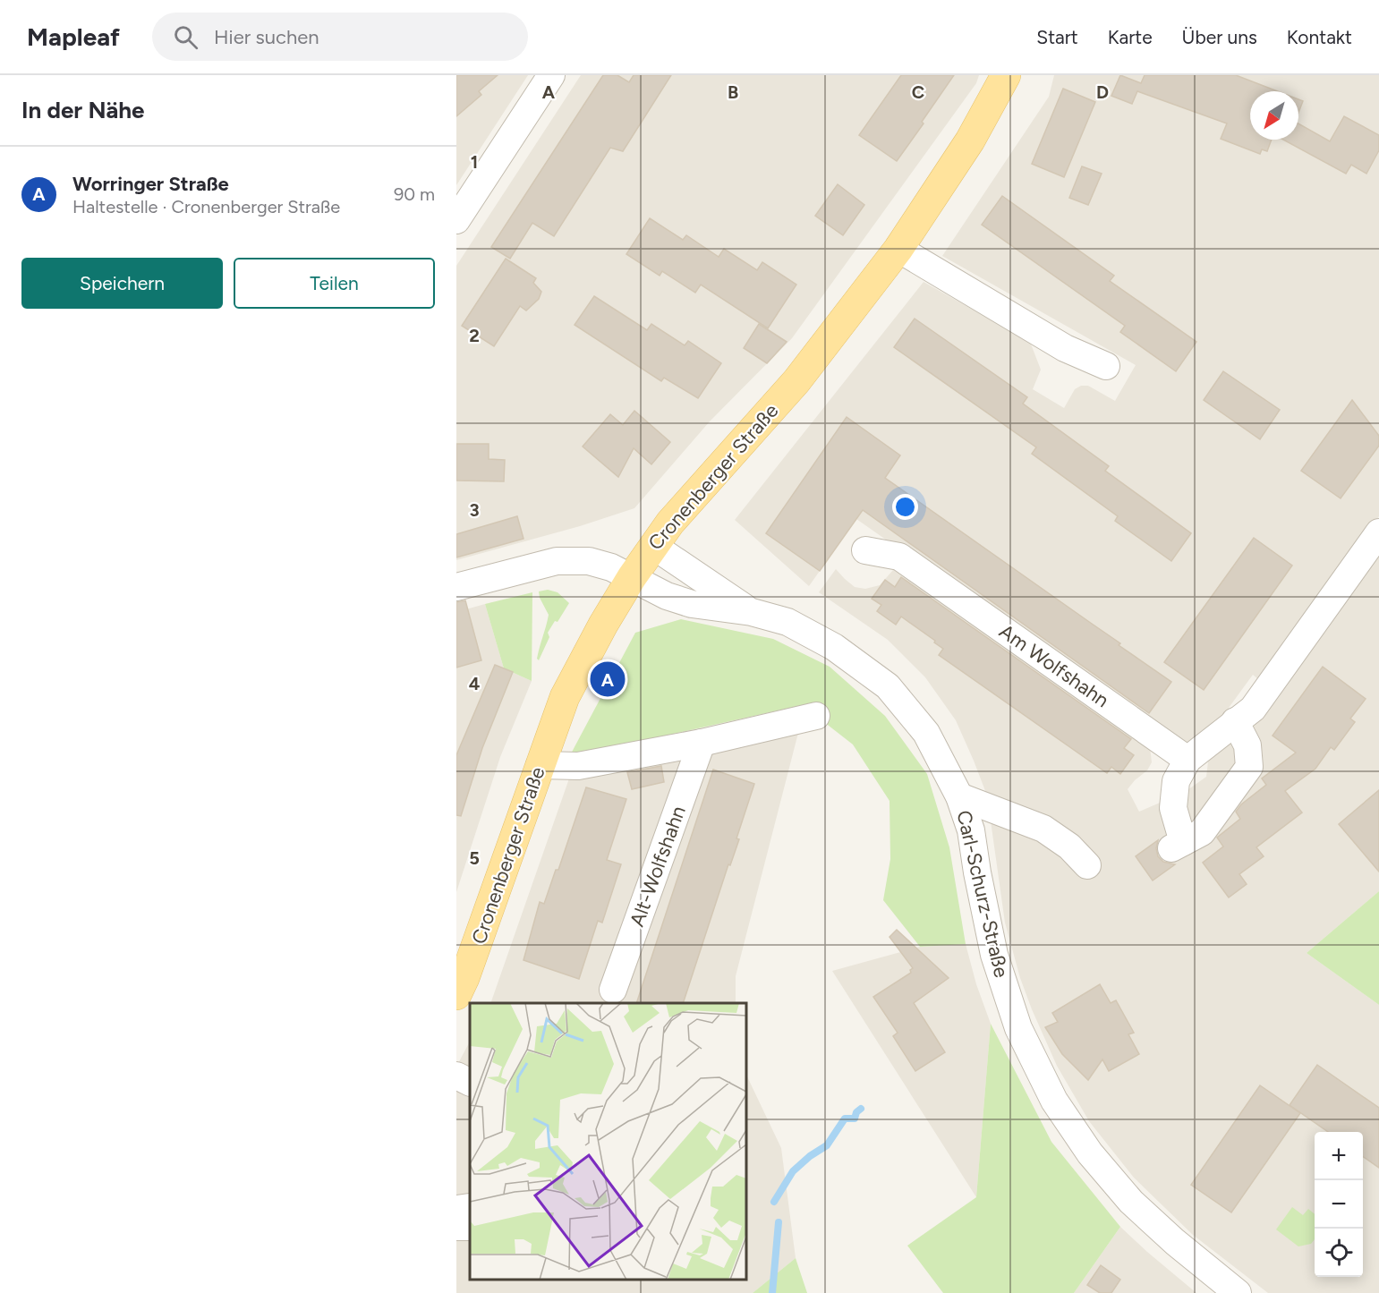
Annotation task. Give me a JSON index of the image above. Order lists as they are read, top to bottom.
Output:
{
  "streets": {
    "main road": ["Cronenberger Straße"],
    "street": ["Am Wolfshahn", "Alt-Wolfshahn", "Carl-Schurz-Straße"]
  },
  "crossings": [
    ["Cronenberger Straße", "Carl-Schurz-Straße"]
  ],
  "north": "bottom left",
  "page": {
    "header": "Mapleaf",
    "search": "Hier suchen",
    "nav": [
      "Start",
      "Karte",
      "Über uns",
      "Kontakt"
    ],
    "heading": "In der Nähe",
    "list": [
      {
        "mark": "A",
        "name": "Worringer Straße",
        "note": "Haltestelle · Cronenberger Straße",
        "value": "90 m"
      }
    ],
    "buttons": ["Speichern", "Teilen"],
    "pins": "A",
    "map_buttons": ["+", "−"]
  },
  "grid": {
    "columns": [
      "A",
      "B",
      "C",
      "D"
    ],
    "rows": [
      "1",
      "2",
      "3",
      "4",
      "5"
    ]
  }
}
